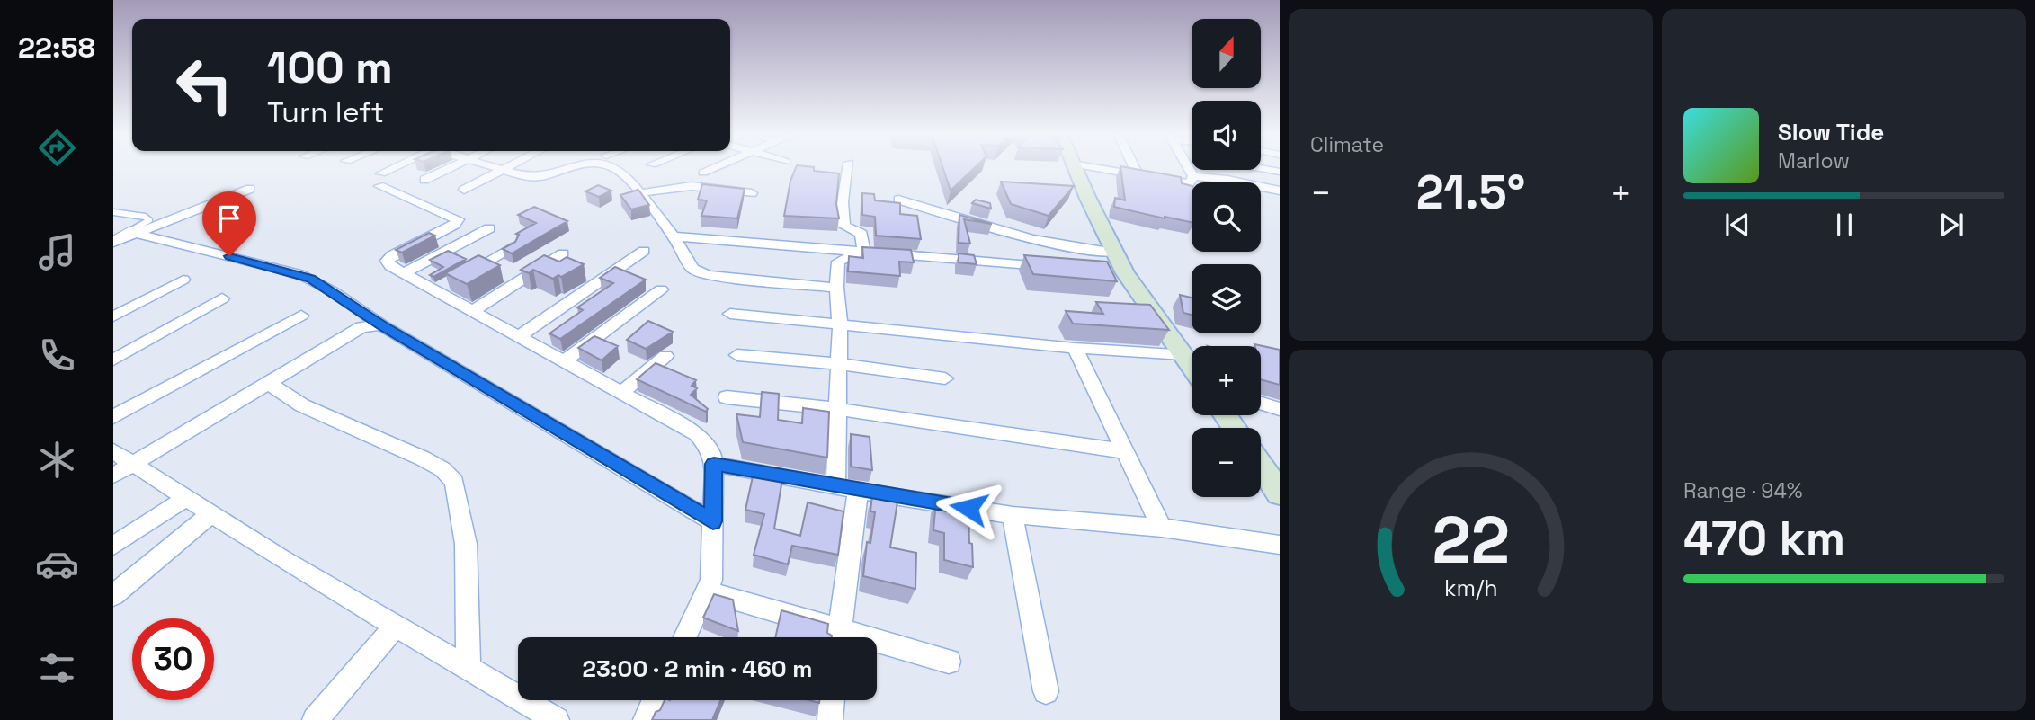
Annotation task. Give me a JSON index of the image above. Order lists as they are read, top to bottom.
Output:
{
  "north": "top",
  "page": {
    "tabs": "22:58",
    "tile": [
      "Climate",
      ["Range · 94%", "470 km"]
    ],
    "map_buttons": ["+", "−"],
    "turn": ["100 m", "Turn left"],
    "song": ["Slow Tide", "Marlow"],
    "heat": ["−", "21.5°", "+"],
    "limit": "30",
    "trip": "23:00 · 2 min · 460 m",
    "gauge": ["22", "km/h"]
  }
}
